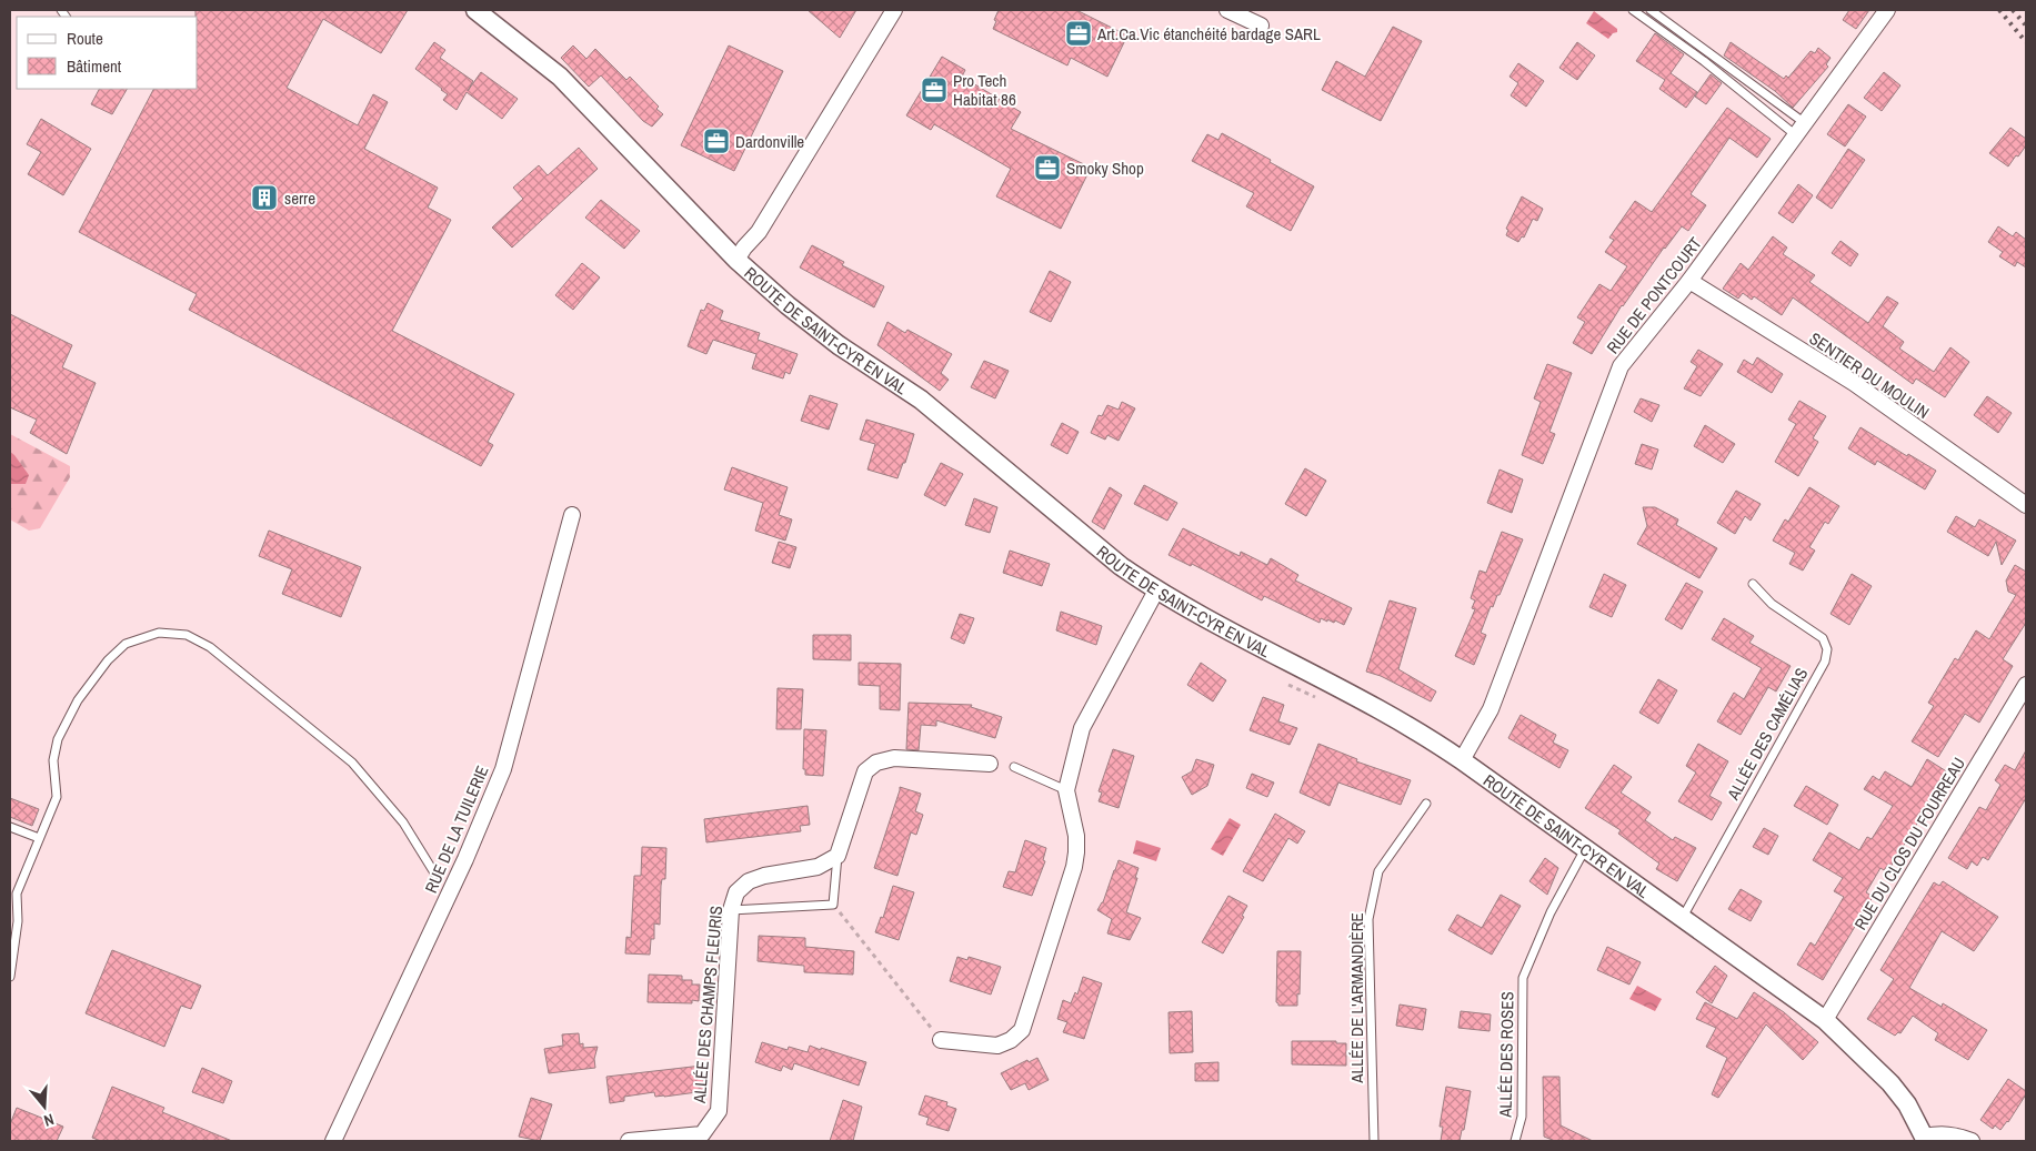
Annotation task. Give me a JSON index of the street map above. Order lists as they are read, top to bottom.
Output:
{
  "streets": {
    "street": [
      "RUE DE PONTCOURT",
      "ROUTE DE SAINT-CYR EN VAL",
      "SENTIER DU MOULIN",
      "RUE DE LA TUILERIE",
      "RUE DU CLOS DU FOURREAU",
      "ALLÉE DES CHAMPS FLEURIS"
    ],
    "lane": ["ALLÉE DES CAMÉLIAS", "ALLÉE DE L'ARMANDIÈRE", "ALLÉE DES ROSES"]
  },
  "crossings": [
    ["RUE DE PONTCOURT", "ROUTE DE SAINT-CYR EN VAL"],
    ["RUE DE PONTCOURT", "SENTIER DU MOULIN"],
    ["ROUTE DE SAINT-CYR EN VAL", "ALLÉE DES CAMÉLIAS"],
    ["ROUTE DE SAINT-CYR EN VAL", "RUE DU CLOS DU FOURREAU"],
    ["ROUTE DE SAINT-CYR EN VAL", "ALLÉE DES ROSES"]
  ],
  "places": {
    "office": [
      "Art.Ca.Vic étanchéité bardage SARL",
      "Pro Tech Habitat 86",
      "Dardonville",
      "Smoky Shop"
    ],
    "building": ["serre"]
  },
  "legend": ["Route", "Bâtiment"],
  "north": "bottom"
}
